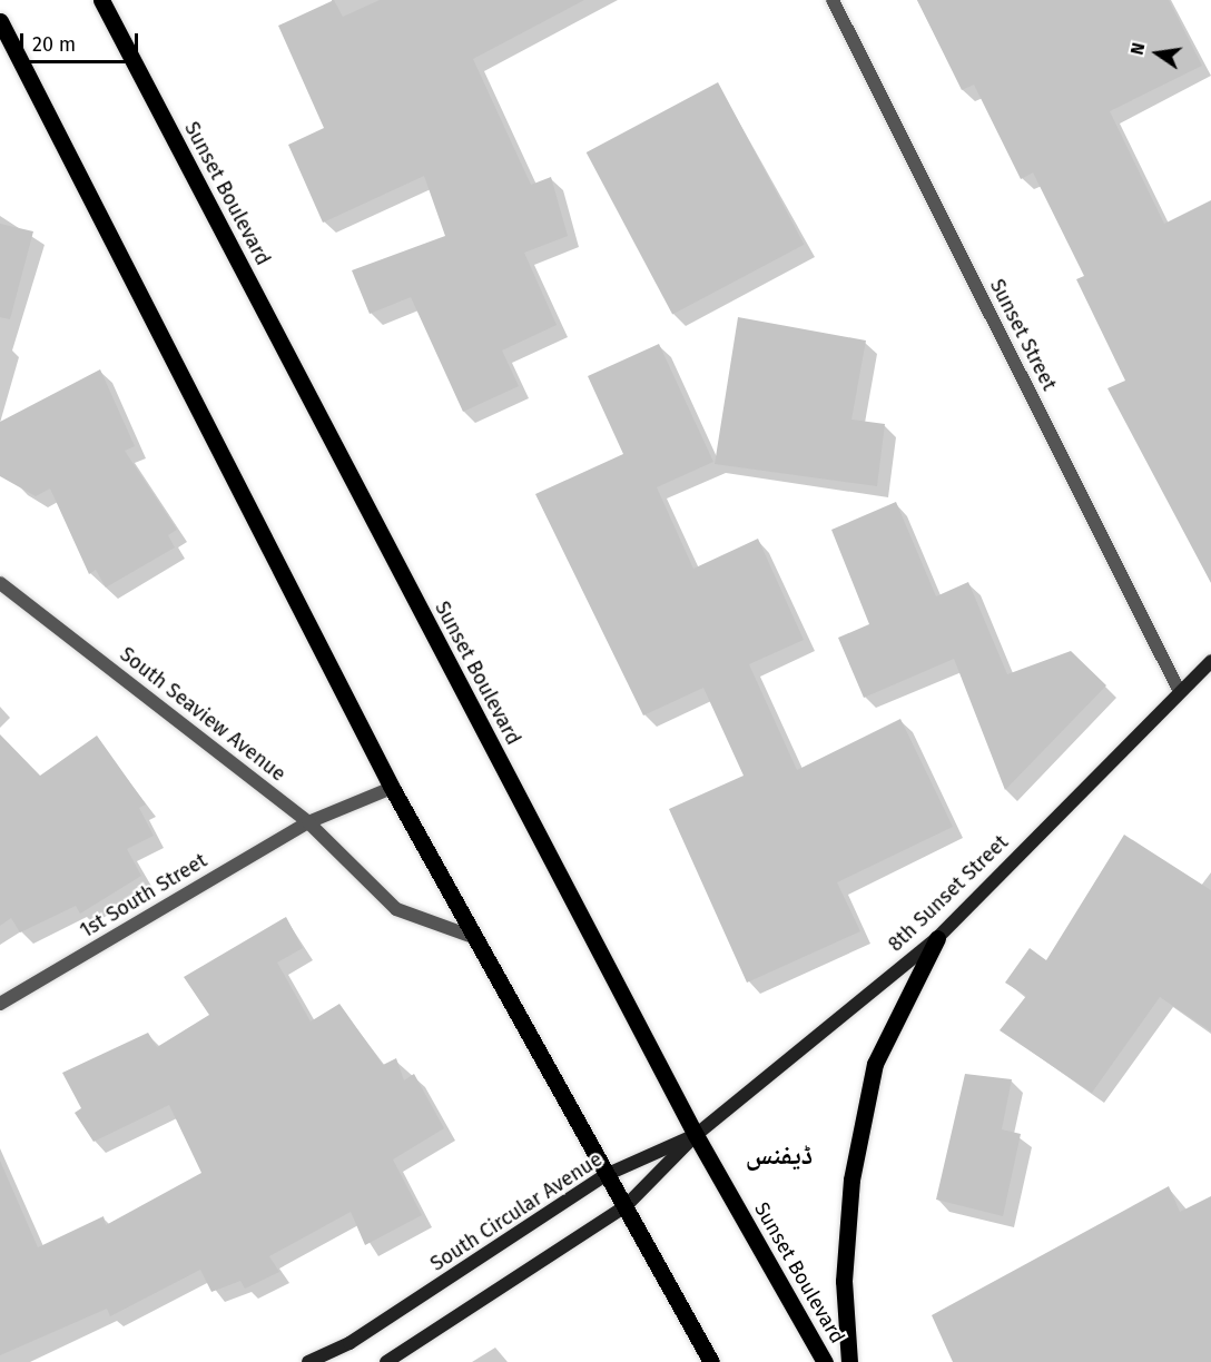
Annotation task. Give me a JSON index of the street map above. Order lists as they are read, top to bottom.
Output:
{
  "streets": {
    "main road": ["Sunset Boulevard", "8th Sunset Street", "South Circular Avenue"],
    "street": ["Sunset Street", "South Seaview Avenue", "1st South Street"]
  },
  "crossings": [
    ["Sunset Boulevard", "8th Sunset Street"],
    ["Sunset Boulevard", "South Circular Avenue"],
    ["Sunset Street", "8th Sunset Street"],
    ["South Seaview Avenue", "1st South Street"],
    ["8th Sunset Street", "South Circular Avenue"]
  ],
  "districts": ["ڈیفنس"],
  "scale_bar": "20 m",
  "north": "left"
}
